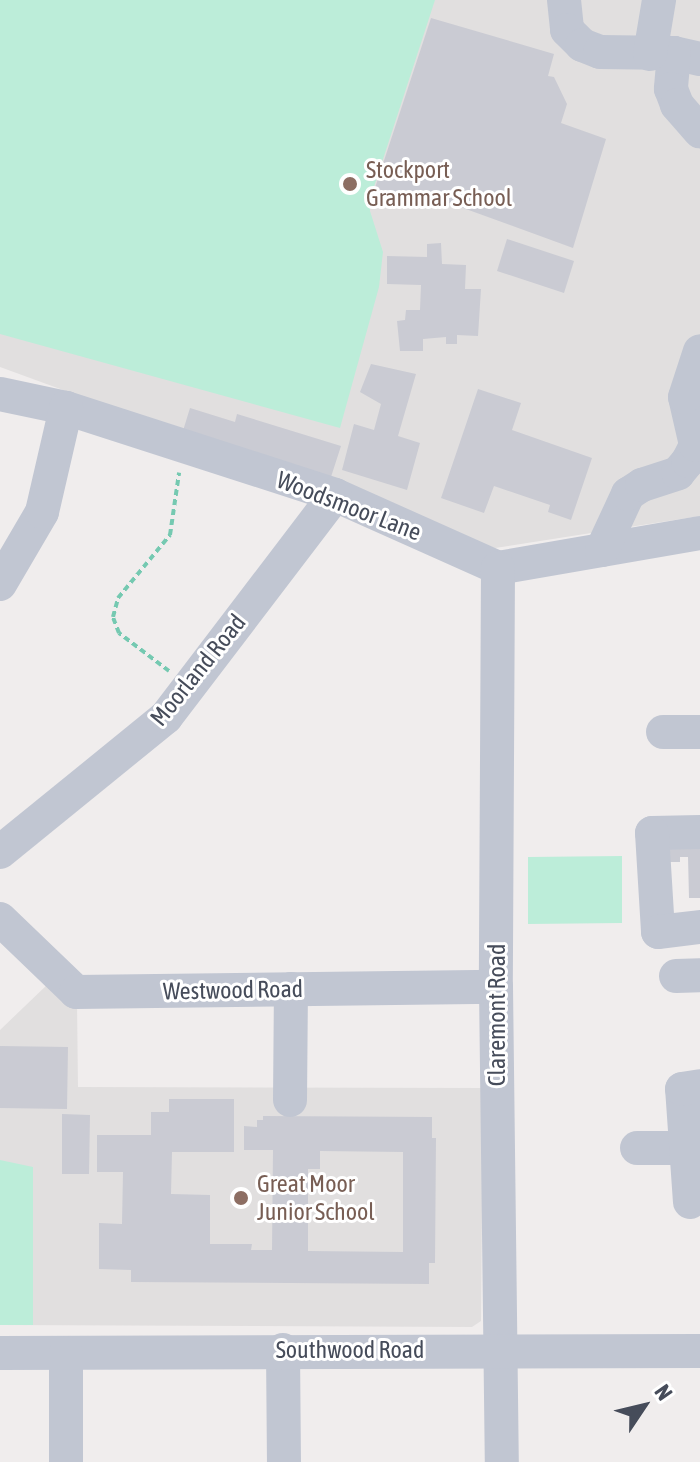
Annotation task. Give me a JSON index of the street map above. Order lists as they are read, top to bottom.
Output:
{
  "streets": {
    "street": [
      "Woodsmoor Lane",
      "Moorland Road",
      "Westwood Road",
      "Claremont Road",
      "Southwood Road"
    ]
  },
  "crossings": [
    ["Woodsmoor Lane", "Moorland Road"],
    ["Woodsmoor Lane", "Claremont Road"],
    ["Westwood Road", "Claremont Road"],
    ["Claremont Road", "Southwood Road"]
  ],
  "places": ["Stockport Grammar School", "Great Moor Junior School"],
  "north": "top right"
}
